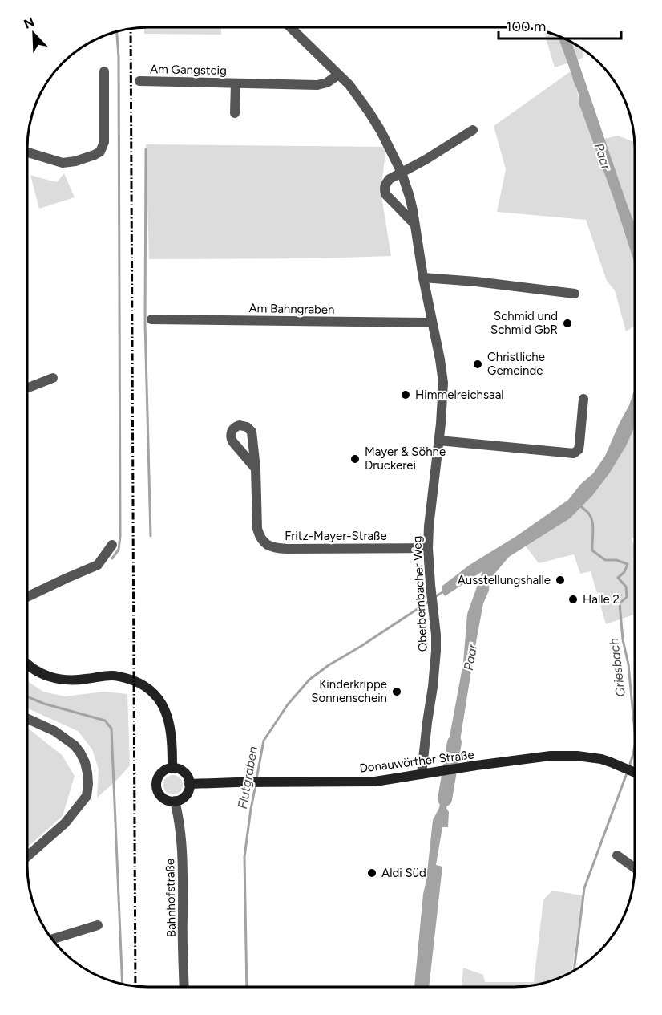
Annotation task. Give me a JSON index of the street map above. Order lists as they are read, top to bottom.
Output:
{
  "streets": {
    "main road": ["Donauwörther Straße"],
    "street": [
      "Am Gangsteig",
      "Am Bahngraben",
      "Fritz-Mayer-Straße",
      "Oberbernbacher Weg",
      "Bahnhofstraße"
    ]
  },
  "crossings": [
    ["Am Gangsteig", "Oberbernbacher Weg"],
    ["Am Bahngraben", "Oberbernbacher Weg"],
    ["Fritz-Mayer-Straße", "Oberbernbacher Weg"],
    ["Oberbernbacher Weg", "Donauwörther Straße"],
    ["Donauwörther Straße", "Bahnhofstraße"]
  ],
  "water": ["Paar", "Griesbach", "Flutgraben"],
  "places": [
    "Schmid und Schmid GbR",
    "Christliche Gemeinde",
    "Himmelreichsaal",
    "Mayer & Söhne Druckerei",
    "Ausstellungshalle",
    "Halle 2",
    "Kinderkrippe Sonnenschein",
    "Aldi Süd"
  ],
  "scale_bar": "100 m",
  "north": "top left"
}
